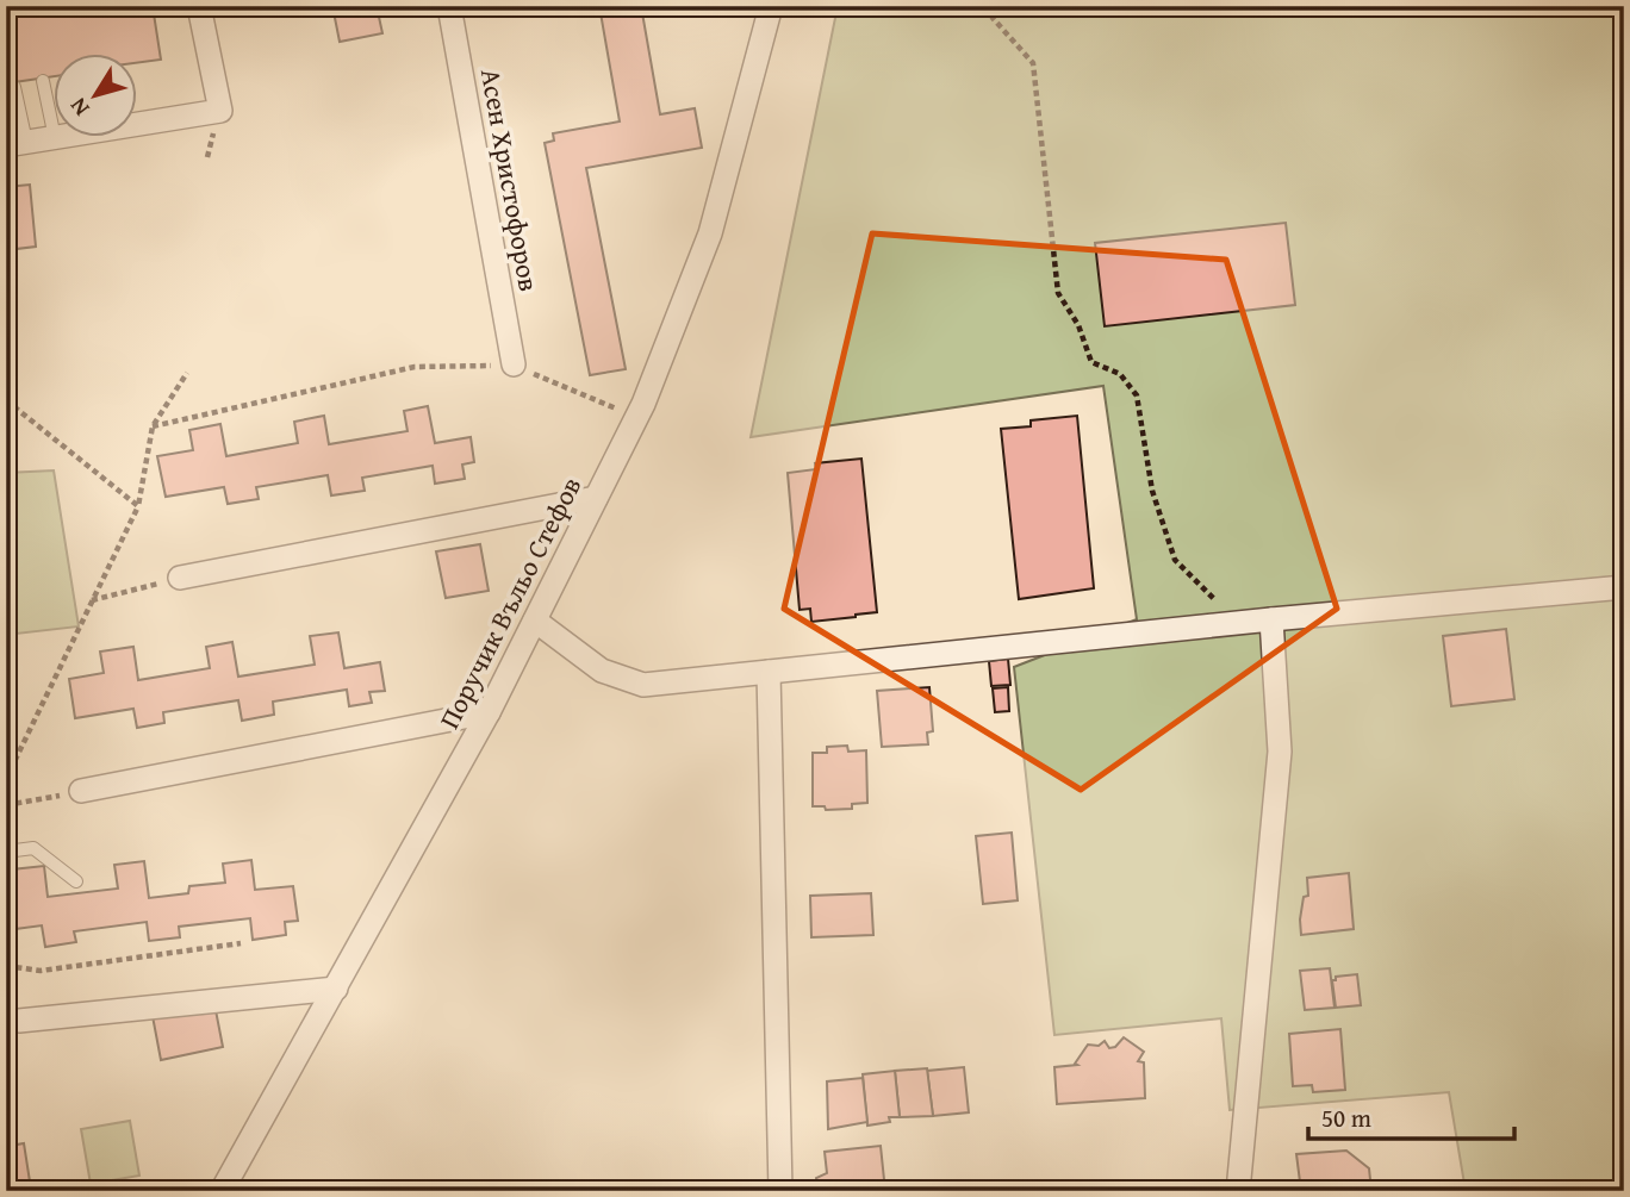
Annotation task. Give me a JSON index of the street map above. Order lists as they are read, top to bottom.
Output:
{
  "streets": {
    "street": ["Асен Христофоров", "Поручик Въльо Стефов"]
  },
  "scale_bar": "50 m",
  "north": "bottom left"
}
